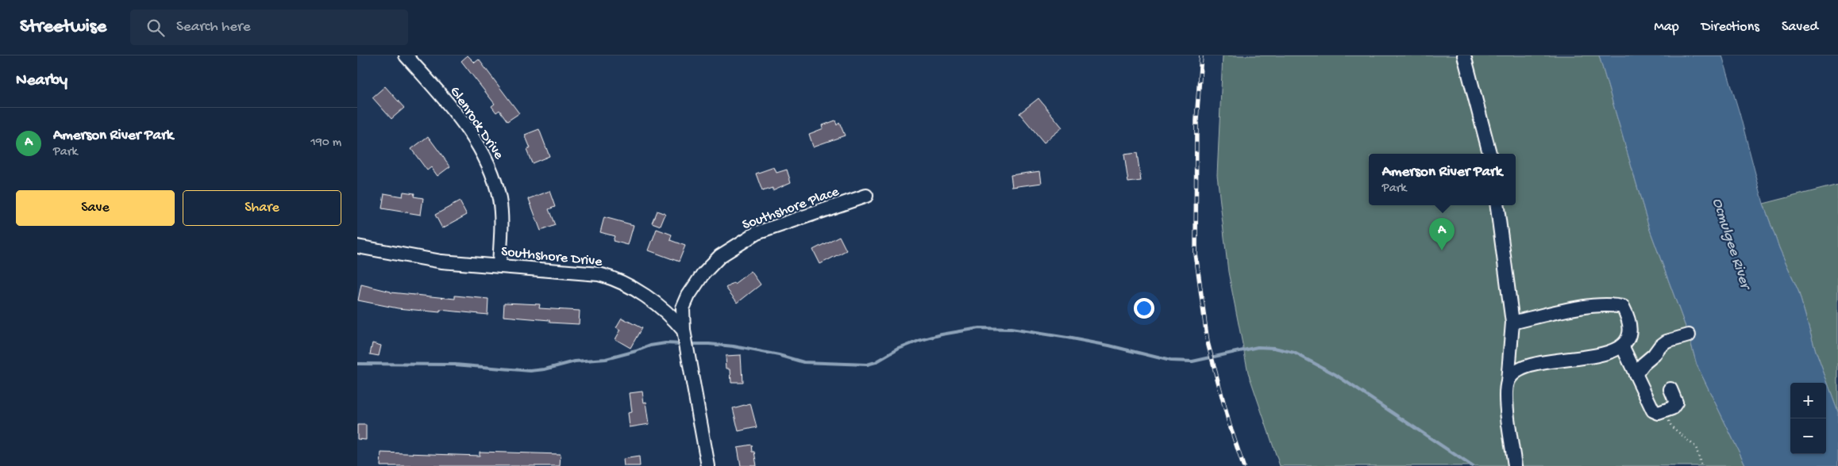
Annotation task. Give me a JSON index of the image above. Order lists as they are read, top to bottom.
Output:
{
  "streets": {
    "street": ["Glenrock Drive", "Southshore Place", "Southshore Drive"]
  },
  "crossings": [
    ["Glenrock Drive", "Southshore Drive"],
    ["Southshore Place", "Southshore Drive"]
  ],
  "water": ["Ocmulgee River"],
  "page": {
    "header": "Streetwise",
    "search": "Search here",
    "nav": ["Map", "Directions", "Saved"],
    "heading": "Nearby",
    "list": [
      {
        "mark": "A",
        "name": "Amerson River Park",
        "note": "Park",
        "value": "190 m"
      }
    ],
    "popup": ["Amerson River Park", "Park"],
    "buttons": ["Save", "Share"],
    "pins": "A",
    "map_buttons": ["+", "−"]
  }
}
